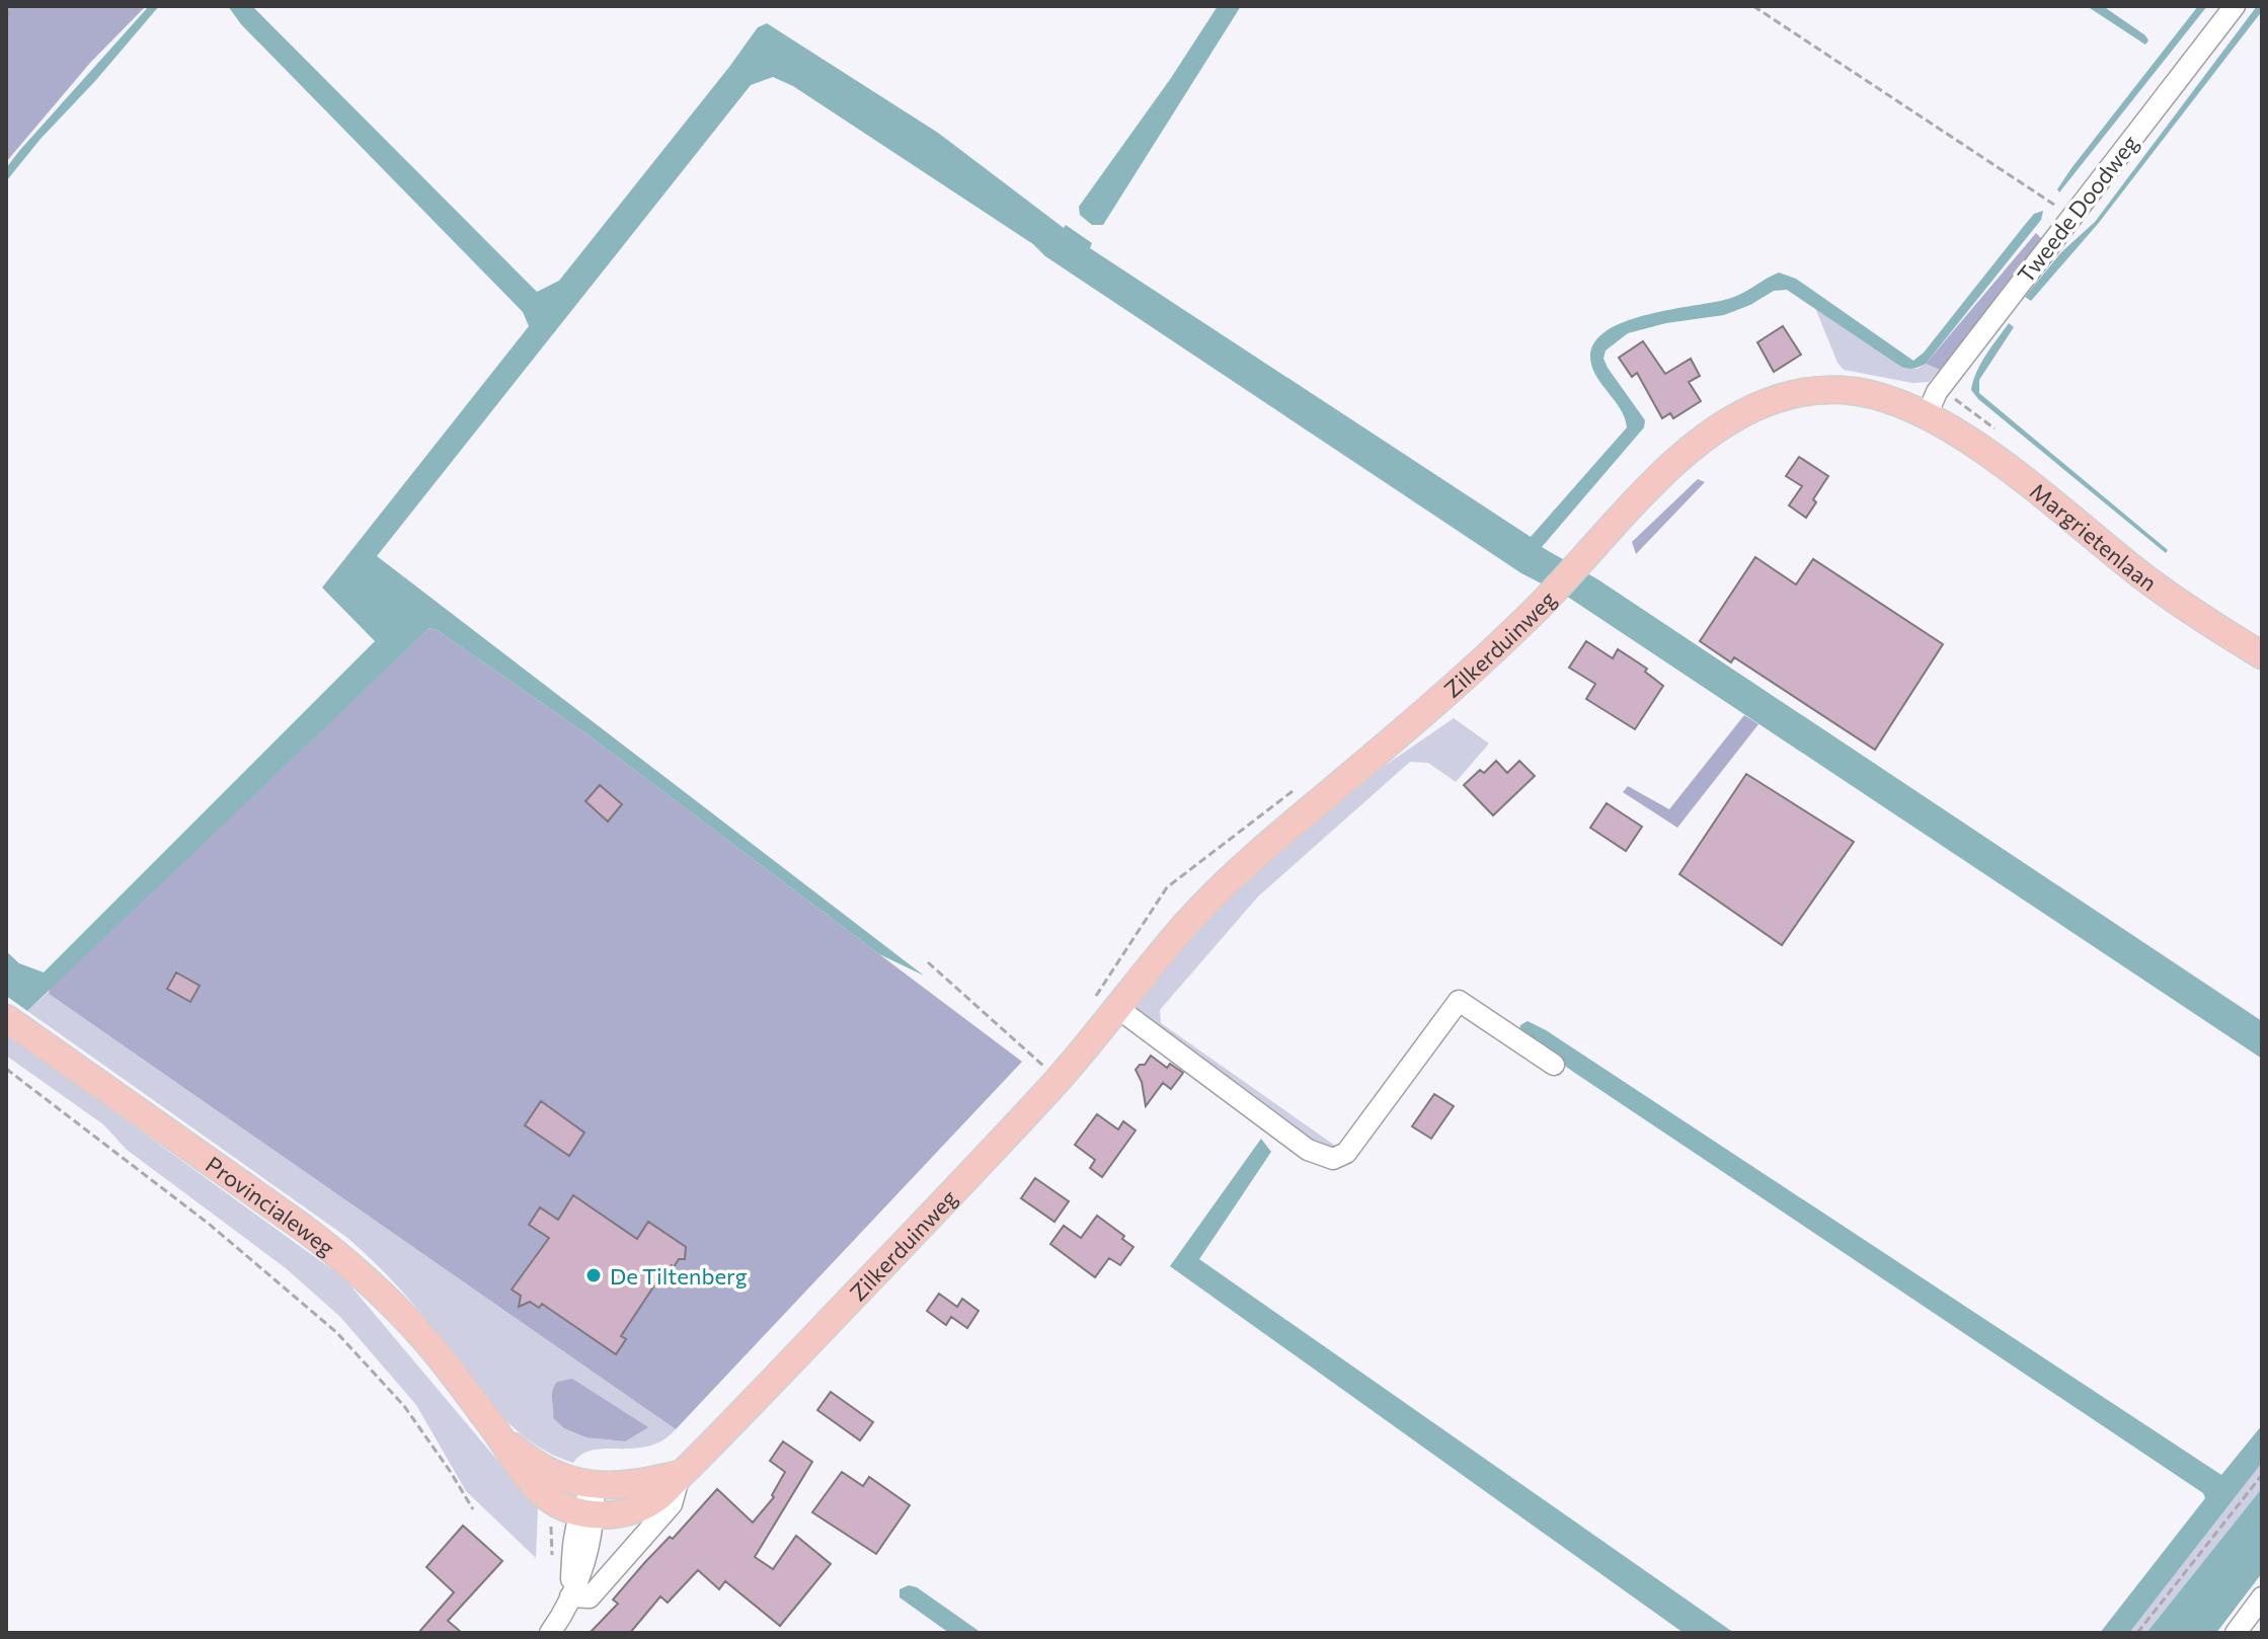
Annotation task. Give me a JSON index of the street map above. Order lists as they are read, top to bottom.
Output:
{
  "streets": {
    "main road": ["Margrietenlaan", "Zilkerduinweg", "Provincialeweg"],
    "street": ["Tweede Doodweg"]
  },
  "crossings": [
    ["Tweede Doodweg", "Margrietenlaan"],
    ["Tweede Doodweg", "Zilkerduinweg"],
    ["Margrietenlaan", "Zilkerduinweg"],
    ["Zilkerduinweg", "Provincialeweg"]
  ],
  "places": ["De Tiltenberg"]
}
